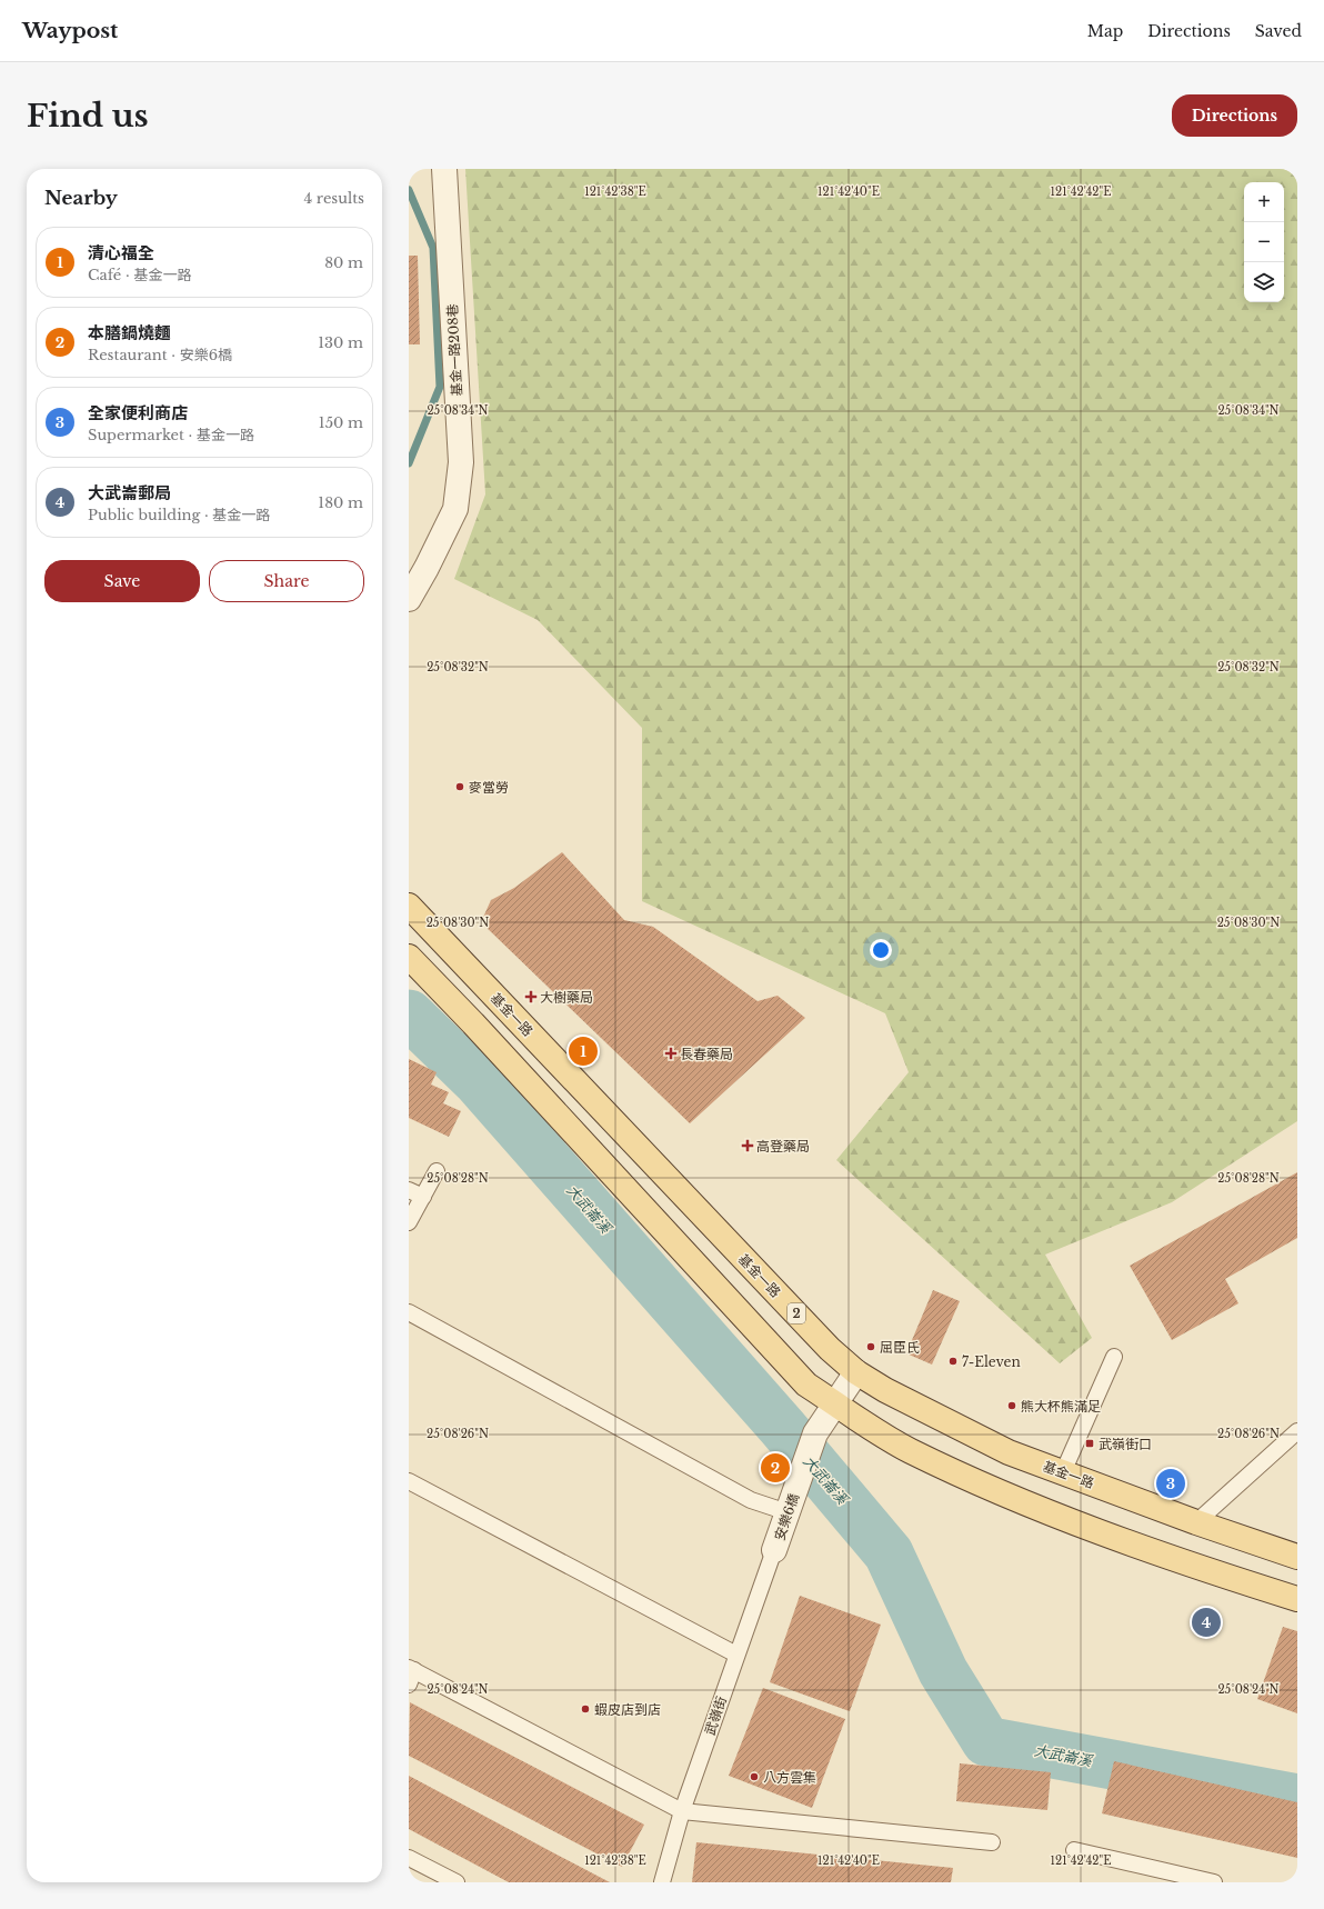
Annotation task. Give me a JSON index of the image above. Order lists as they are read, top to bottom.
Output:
{
  "streets": {
    "main road": ["基金一路", "2"],
    "street": ["基金一路208巷", "安樂6橋"],
    "lane": ["武嶺街"]
  },
  "crossings": [
    ["安樂6橋", "武嶺街"]
  ],
  "water": ["大武崙溪"],
  "places": {
    "other": [
      "麥當勞",
      "屈臣氏",
      "7-Eleven",
      "熊大杯熊滿足",
      "蝦皮店到店",
      "八方雲集"
    ],
    "health": ["大樹藥局", "長春藥局", "高登藥局"],
    "transit": ["武嶺街口"]
  },
  "page": {
    "header": "Waypost",
    "nav": ["Map", "Directions", "Saved"],
    "buttons": [
      "Directions",
      ["Save", "Share"]
    ],
    "title": "Find us",
    "heading": ["Nearby", "4 results"],
    "map_buttons": ["+", "−"],
    "list": [
      {
        "mark": "1",
        "name": "清心福全",
        "note": "Café · 基金一路",
        "value": "80 m"
      },
      {
        "mark": "2",
        "name": "本膳鍋燒麵",
        "note": "Restaurant · 安樂6橋",
        "value": "130 m"
      },
      {
        "mark": "3",
        "name": "全家便利商店",
        "note": "Supermarket · 基金一路",
        "value": "150 m"
      },
      {
        "mark": "4",
        "name": "大武崙郵局",
        "note": "Public building · 基金一路",
        "value": "180 m"
      }
    ],
    "pins": [
      "1",
      "2",
      "3",
      "4"
    ]
  },
  "coordinates": [
    "121°42'38\"E",
    "121°42'40\"E",
    "121°42'42\"E",
    "25°08'34\"N",
    "25°08'32\"N",
    "25°08'30\"N",
    "25°08'28\"N",
    "25°08'26\"N",
    "25°08'24\"N"
  ]
}
